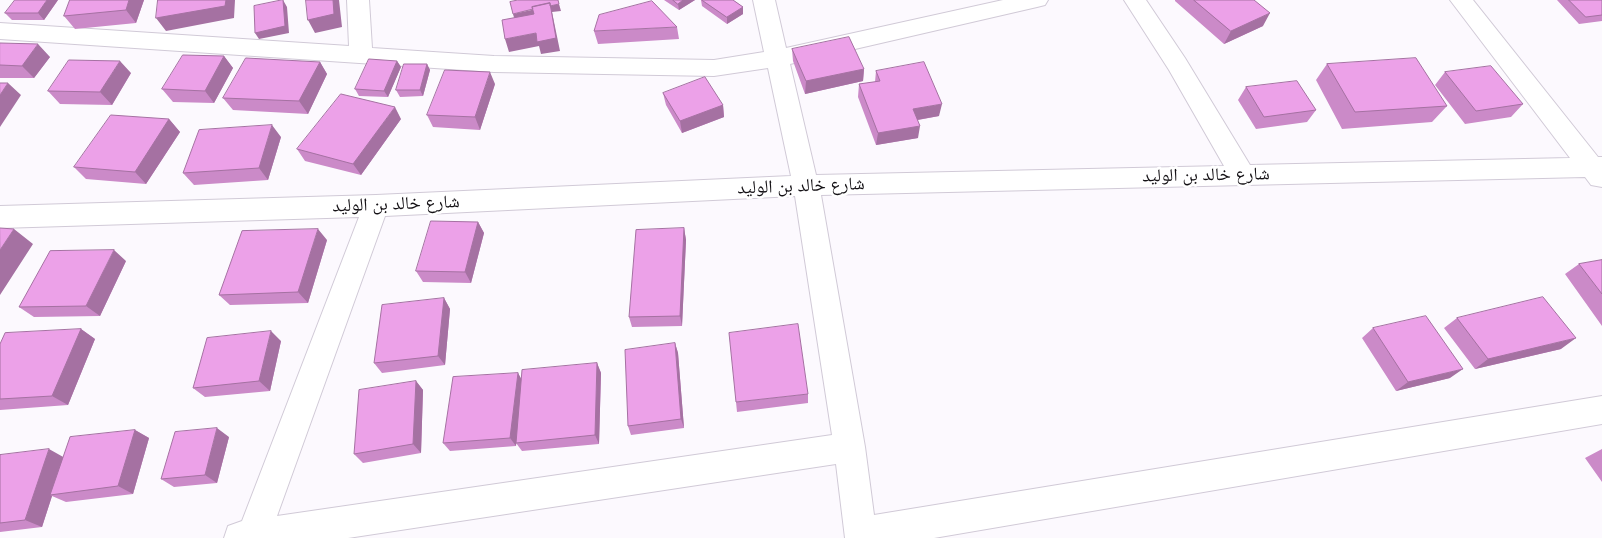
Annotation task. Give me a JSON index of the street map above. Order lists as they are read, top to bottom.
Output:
{
  "streets": {
    "street": ["شارع خالد بن الوليد"]
  }
}
